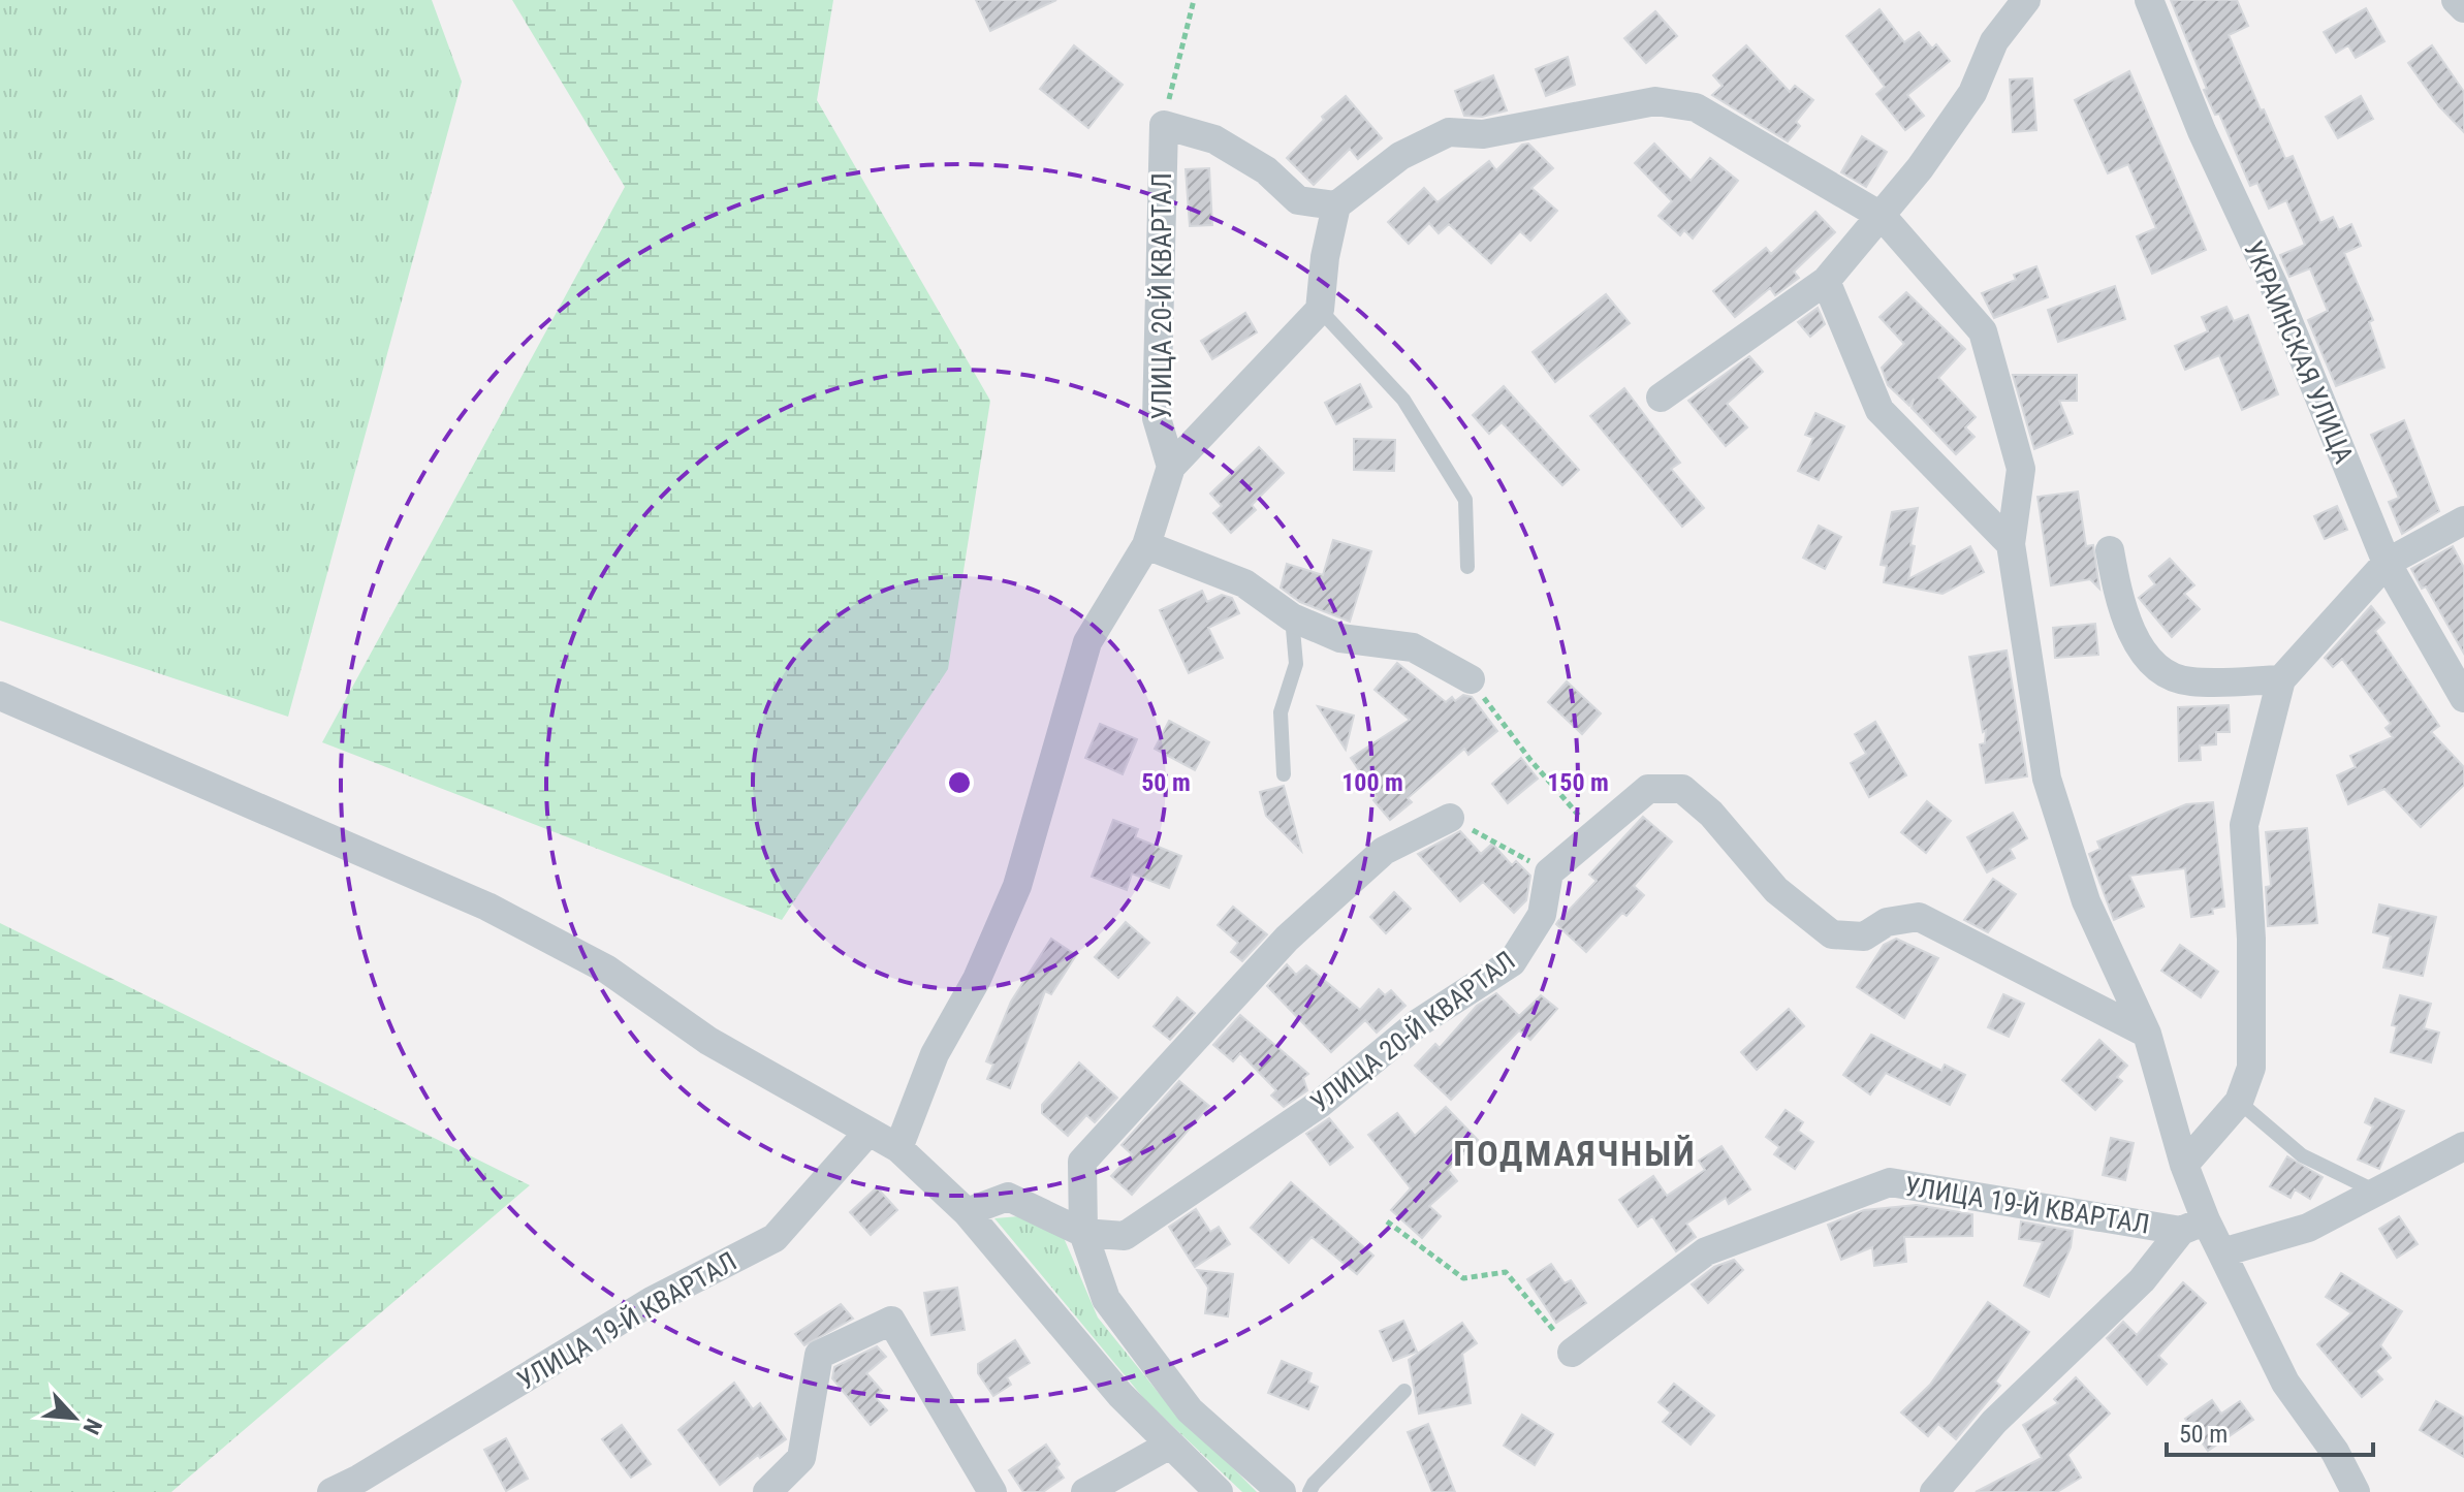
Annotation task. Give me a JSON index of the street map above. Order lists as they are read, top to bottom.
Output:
{
  "streets": {
    "street": ["УЛИЦА 20-Й КВАРТАЛ", "УКРАИНСКАЯ УЛИЦА", "УЛИЦА 19-Й КВАРТАЛ"]
  },
  "districts": ["ПОДМАЯЧНЫЙ"],
  "scale_bar": "50 m",
  "north": "bottom right",
  "rings": ["50 m", "100 m", "150 m"]
}
